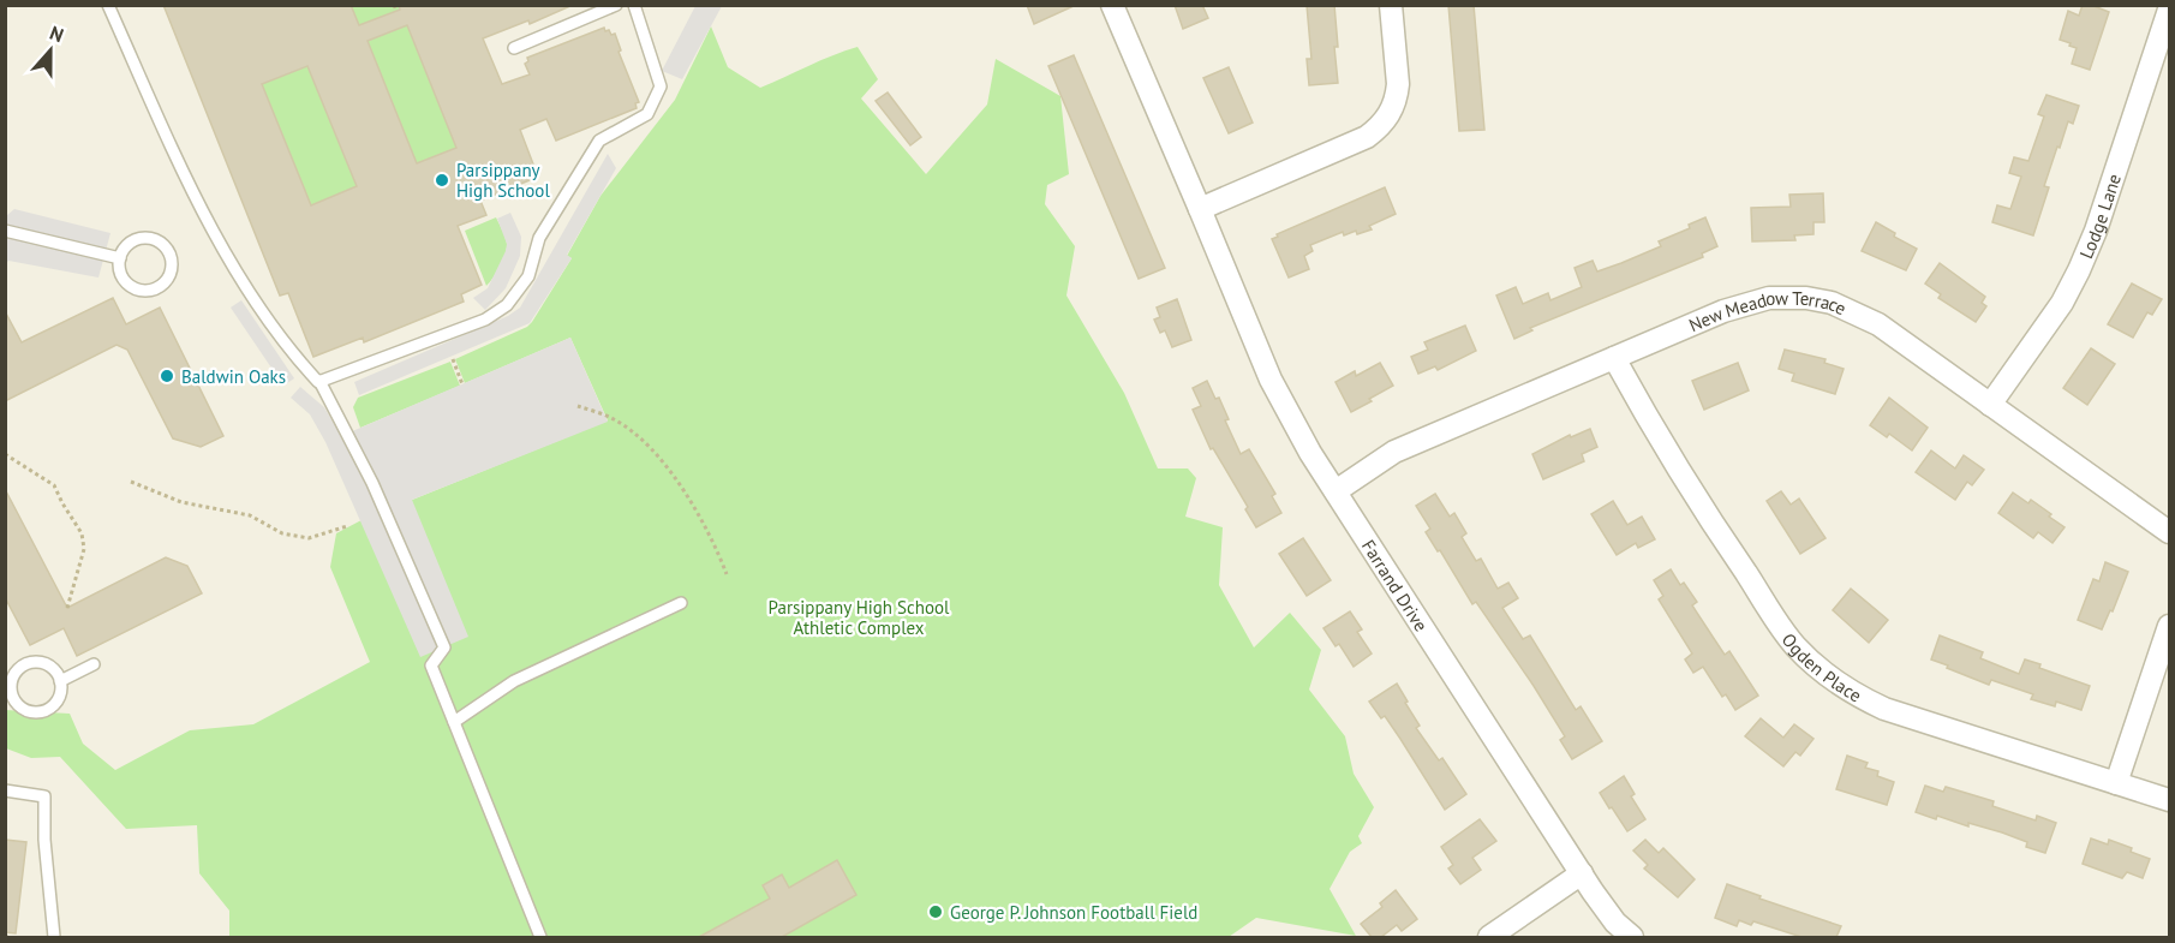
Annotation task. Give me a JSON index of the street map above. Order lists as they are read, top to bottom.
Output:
{
  "streets": {
    "street": [
      "Lodge Lane",
      "New Meadow Terrace",
      "Farrand Drive",
      "Ogden Place"
    ]
  },
  "crossings": [
    ["Lodge Lane", "New Meadow Terrace"],
    ["New Meadow Terrace", "Farrand Drive"],
    ["New Meadow Terrace", "Ogden Place"]
  ],
  "parks": ["Parsippany High School Athletic Complex"],
  "places": ["Parsippany High School", "Baldwin Oaks", "George P. Johnson Football Field"],
  "north": "top"
}
